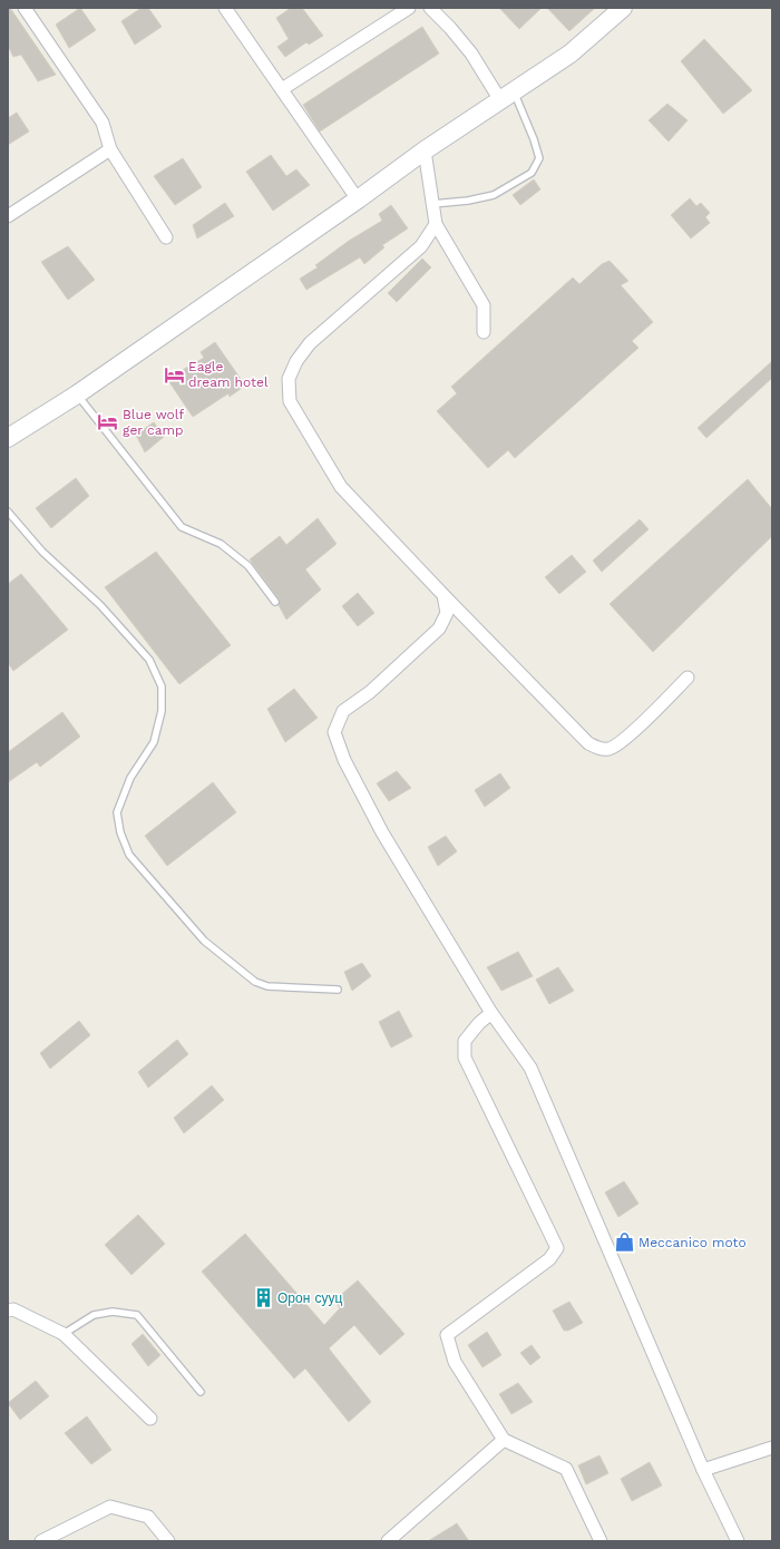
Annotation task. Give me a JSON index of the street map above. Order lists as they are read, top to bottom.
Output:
{
  "places": {
    "hotel": ["Eagle dream hotel", "Blue wolf ger camp"],
    "shop": ["Meccanico moto"],
    "building": ["Орон сууц"]
  }
}
